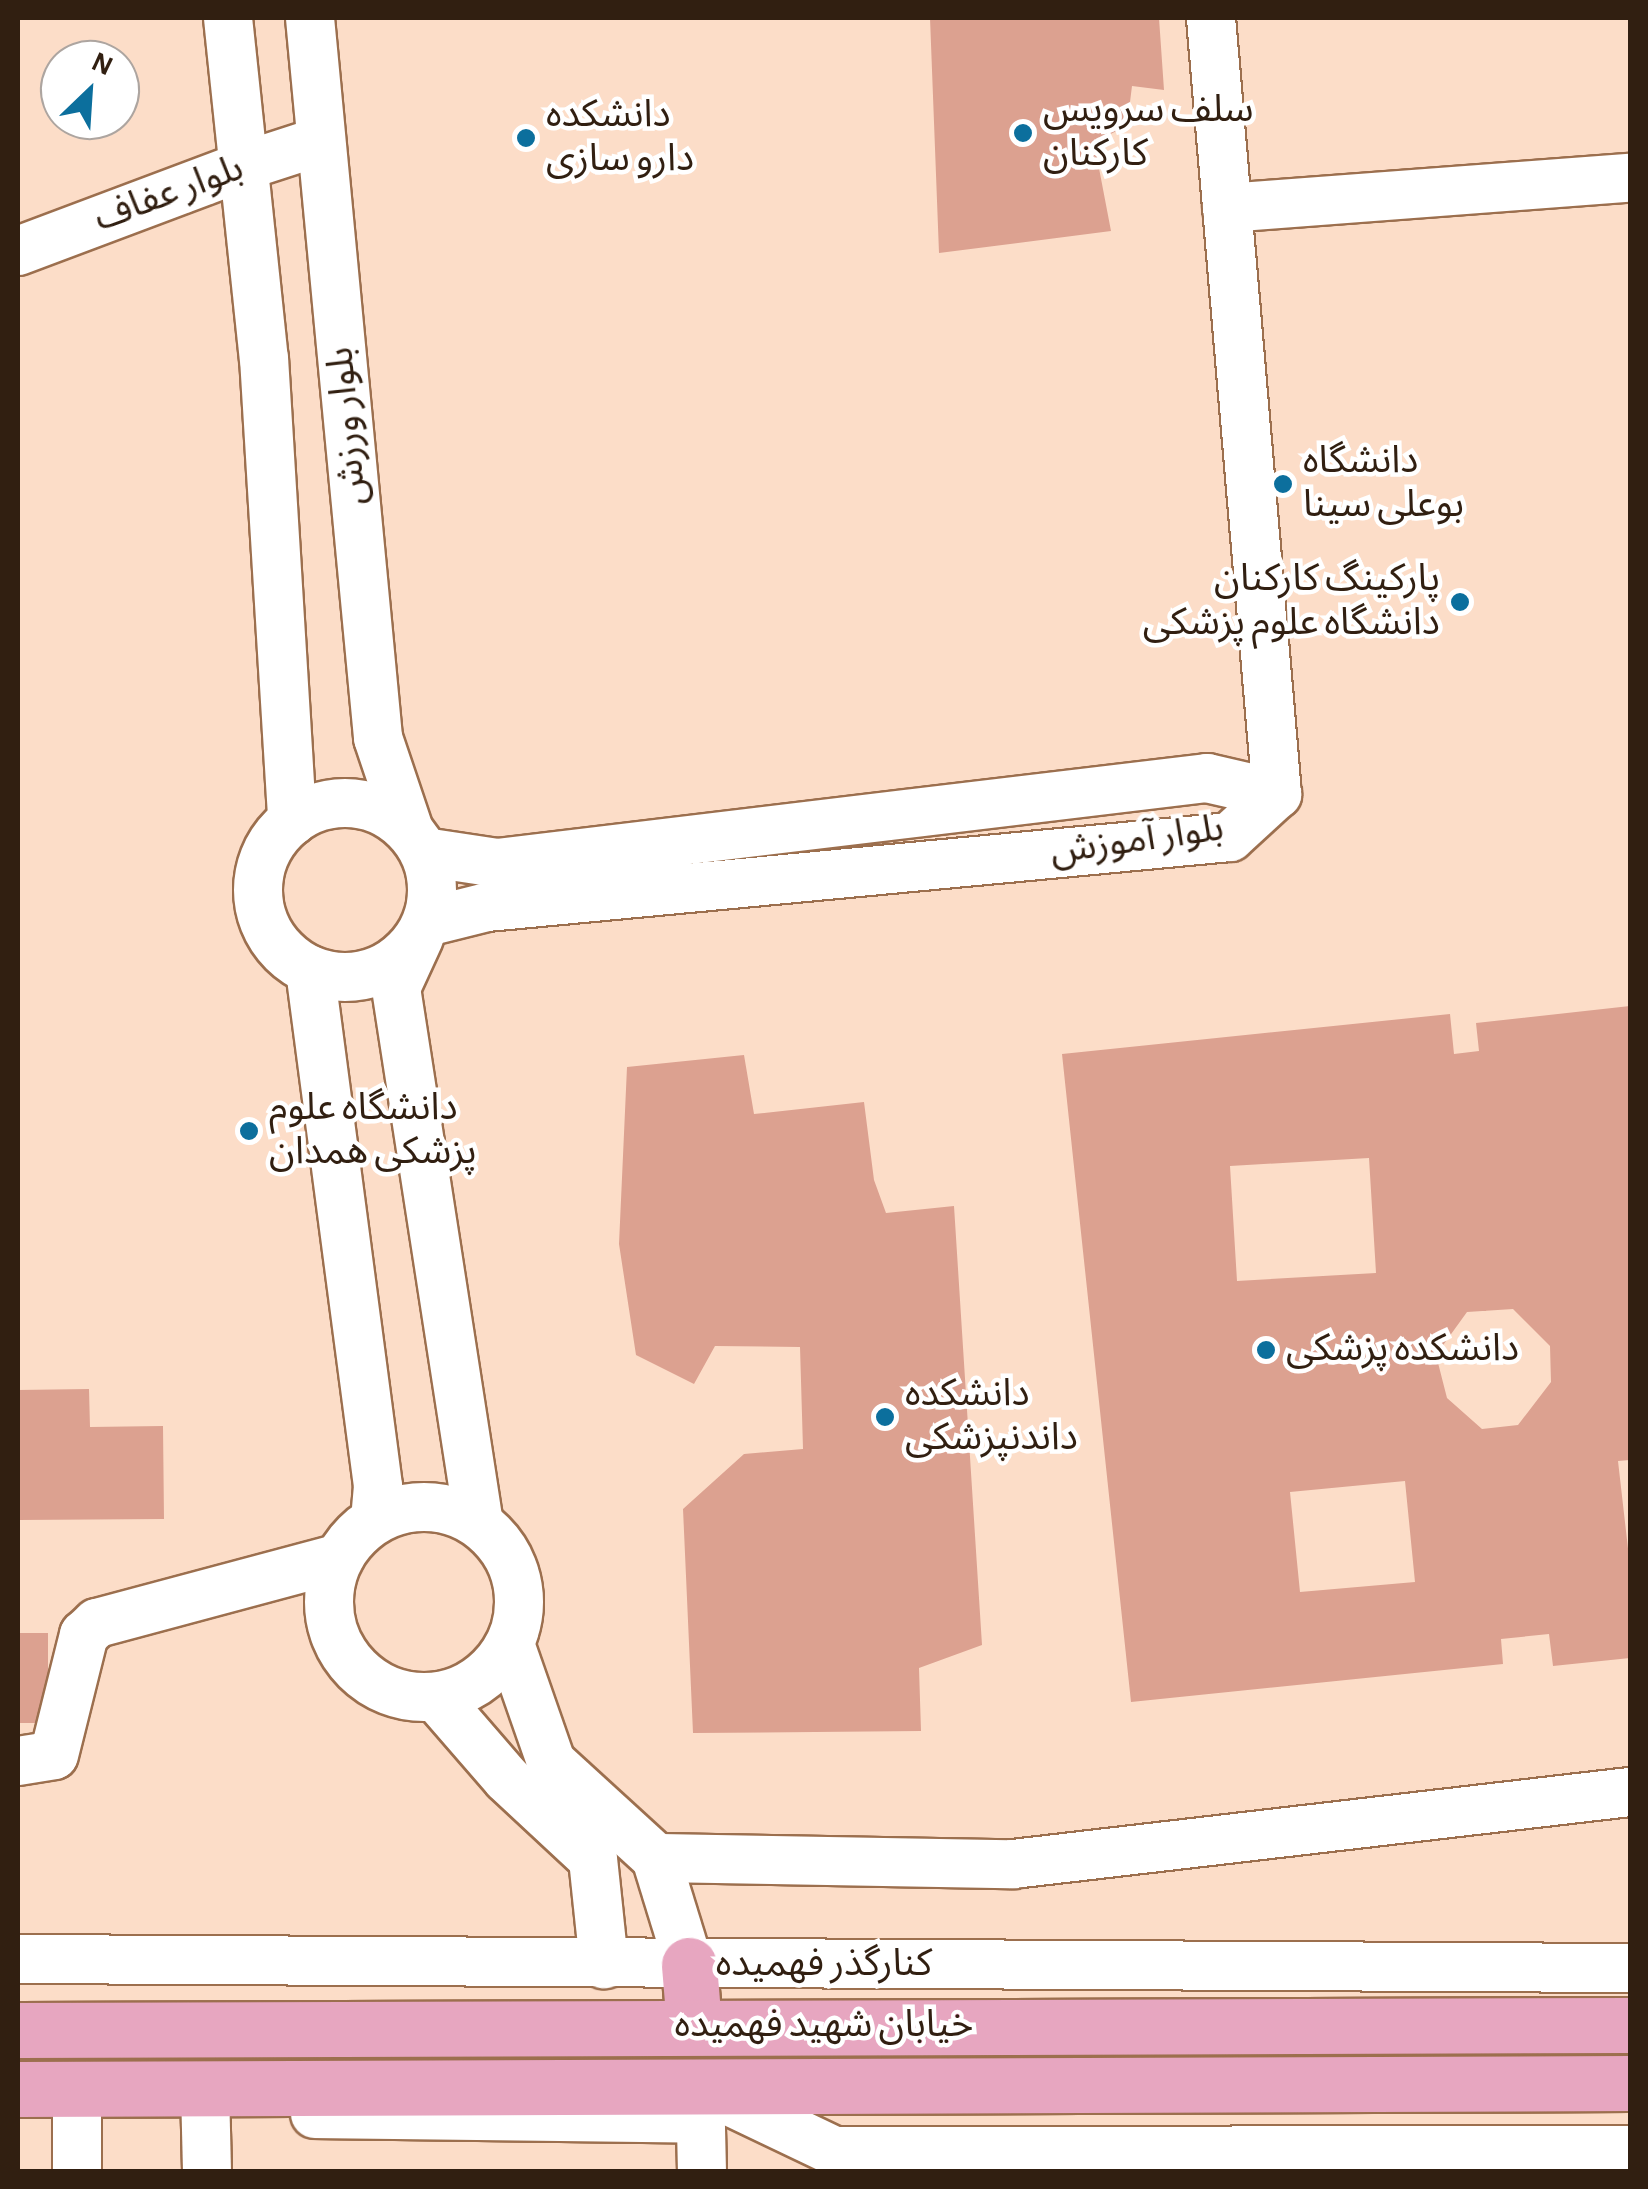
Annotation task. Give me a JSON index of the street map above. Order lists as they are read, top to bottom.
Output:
{
  "streets": {
    "main road": ["خیابان شهید فهمیده"],
    "street": [
      "بلوار عفاف",
      "بلوار ورزش",
      "بلوار آموزش",
      "کنارگذر فهمیده"
    ]
  },
  "crossings": [
    ["بلوار عفاف", "بلوار ورزش"],
    ["بلوار ورزش", "بلوار آموزش"]
  ],
  "places": [
    "سلف سرویس کارکنان",
    "دانشکده دارو سازی",
    "دانشگاه بوعلی سینا",
    "پارکینگ کارکنان دانشگاه علوم پزشکی",
    "دانشگاه علوم پزشکی همدان",
    "دانشکده پزشکی",
    "دانشکده داندنپزشکی"
  ],
  "north": "top right"
}
